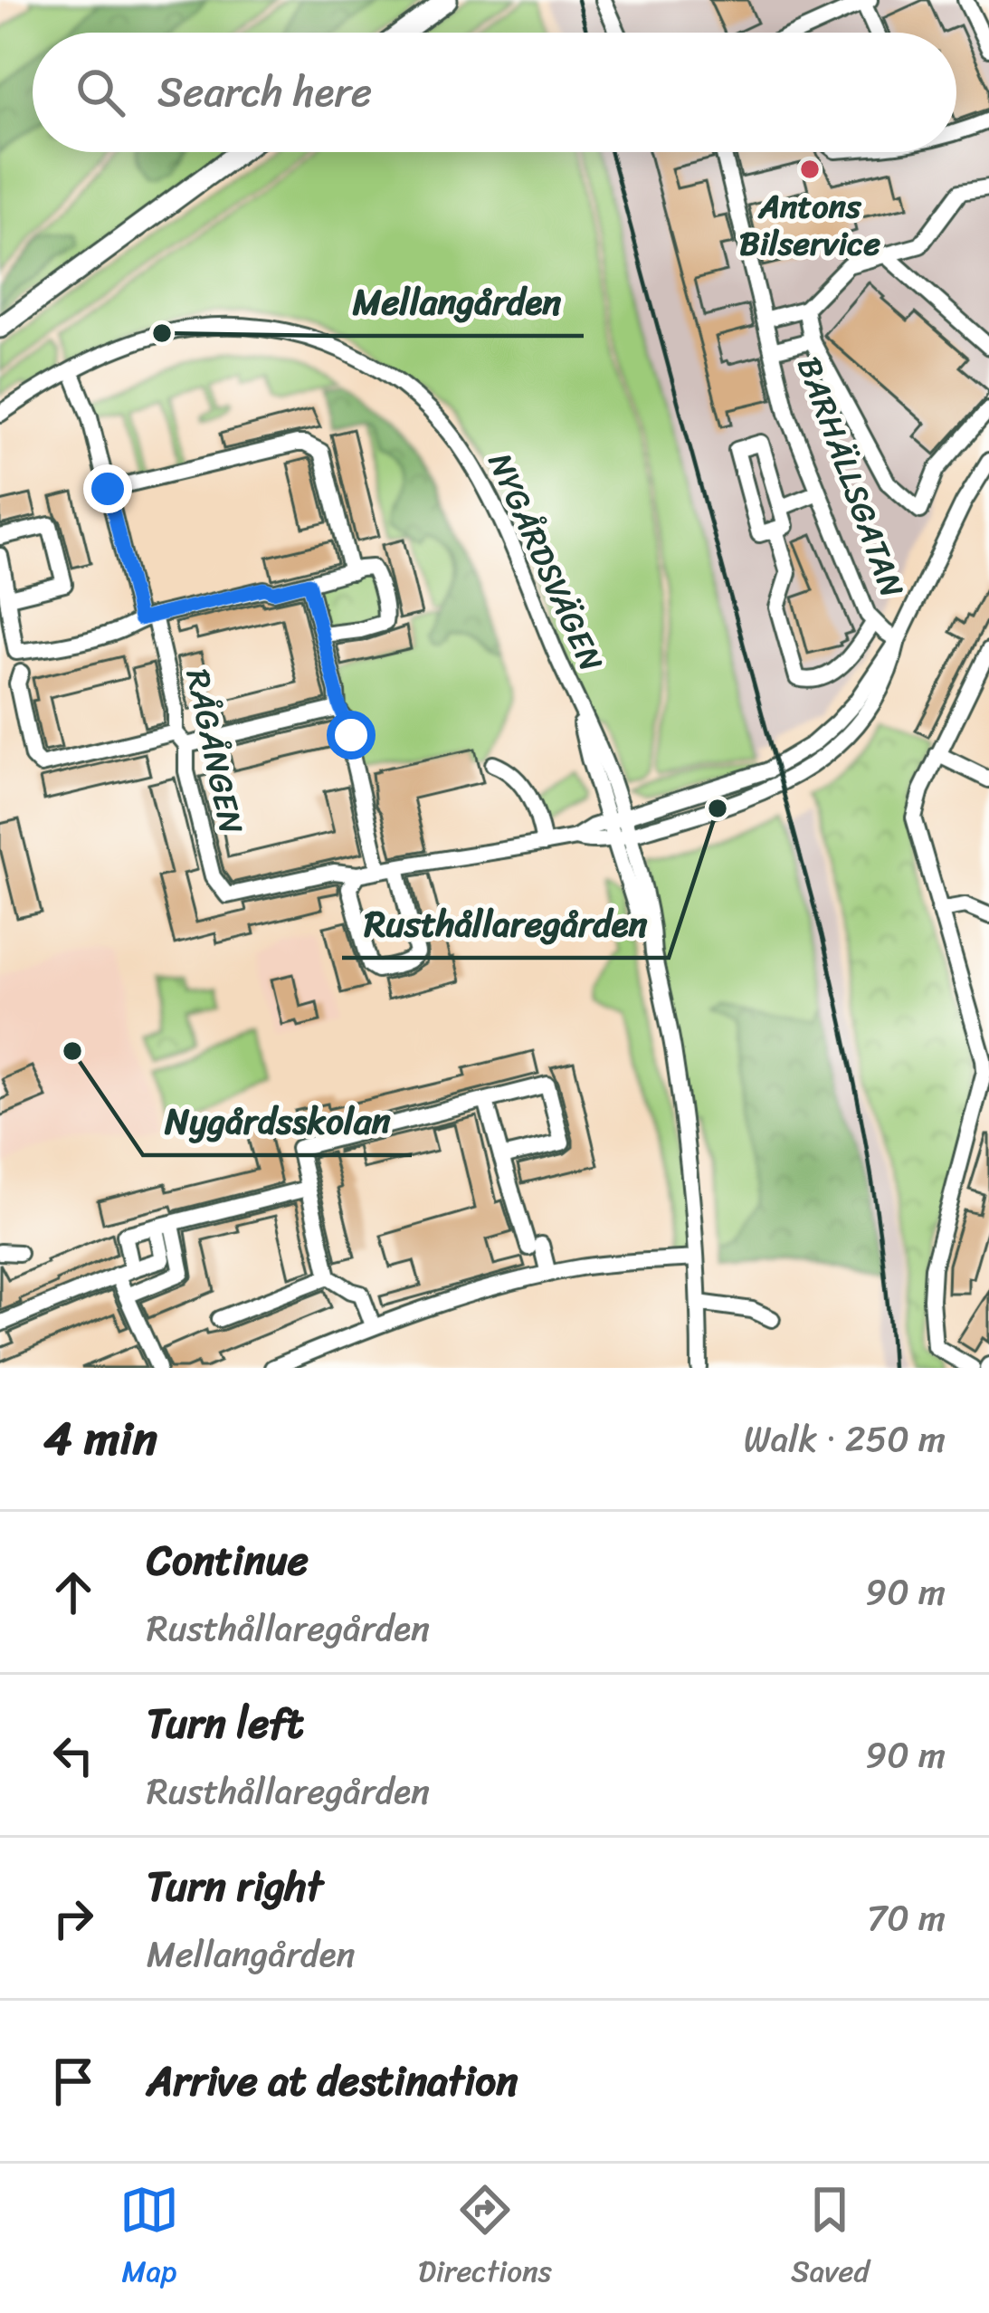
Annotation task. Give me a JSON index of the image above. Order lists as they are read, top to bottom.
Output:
{
  "streets": {
    "street": ["BARHÄLLSGATAN", "NYGÅRDSVÄGEN", "RÅGÅNGEN"]
  },
  "crossings": [
    ["NYGÅRDSVÄGEN", "RÅGÅNGEN"]
  ],
  "places": [
    "Antons Bilservice",
    "Mellangården",
    "Rusthållaregården",
    "Nygårdsskolan"
  ],
  "page": {
    "search": "Search here",
    "heading": ["4 min", "Walk · 250 m"],
    "list": [
      ["Continue", "Rusthållaregården", "90 m"],
      ["Turn left", "Rusthållaregården", "90 m"],
      ["Turn right", "Mellangården", "70 m"],
      "Arrive at destination"
    ],
    "nav": ["Map", "Directions", "Saved"]
  }
}
